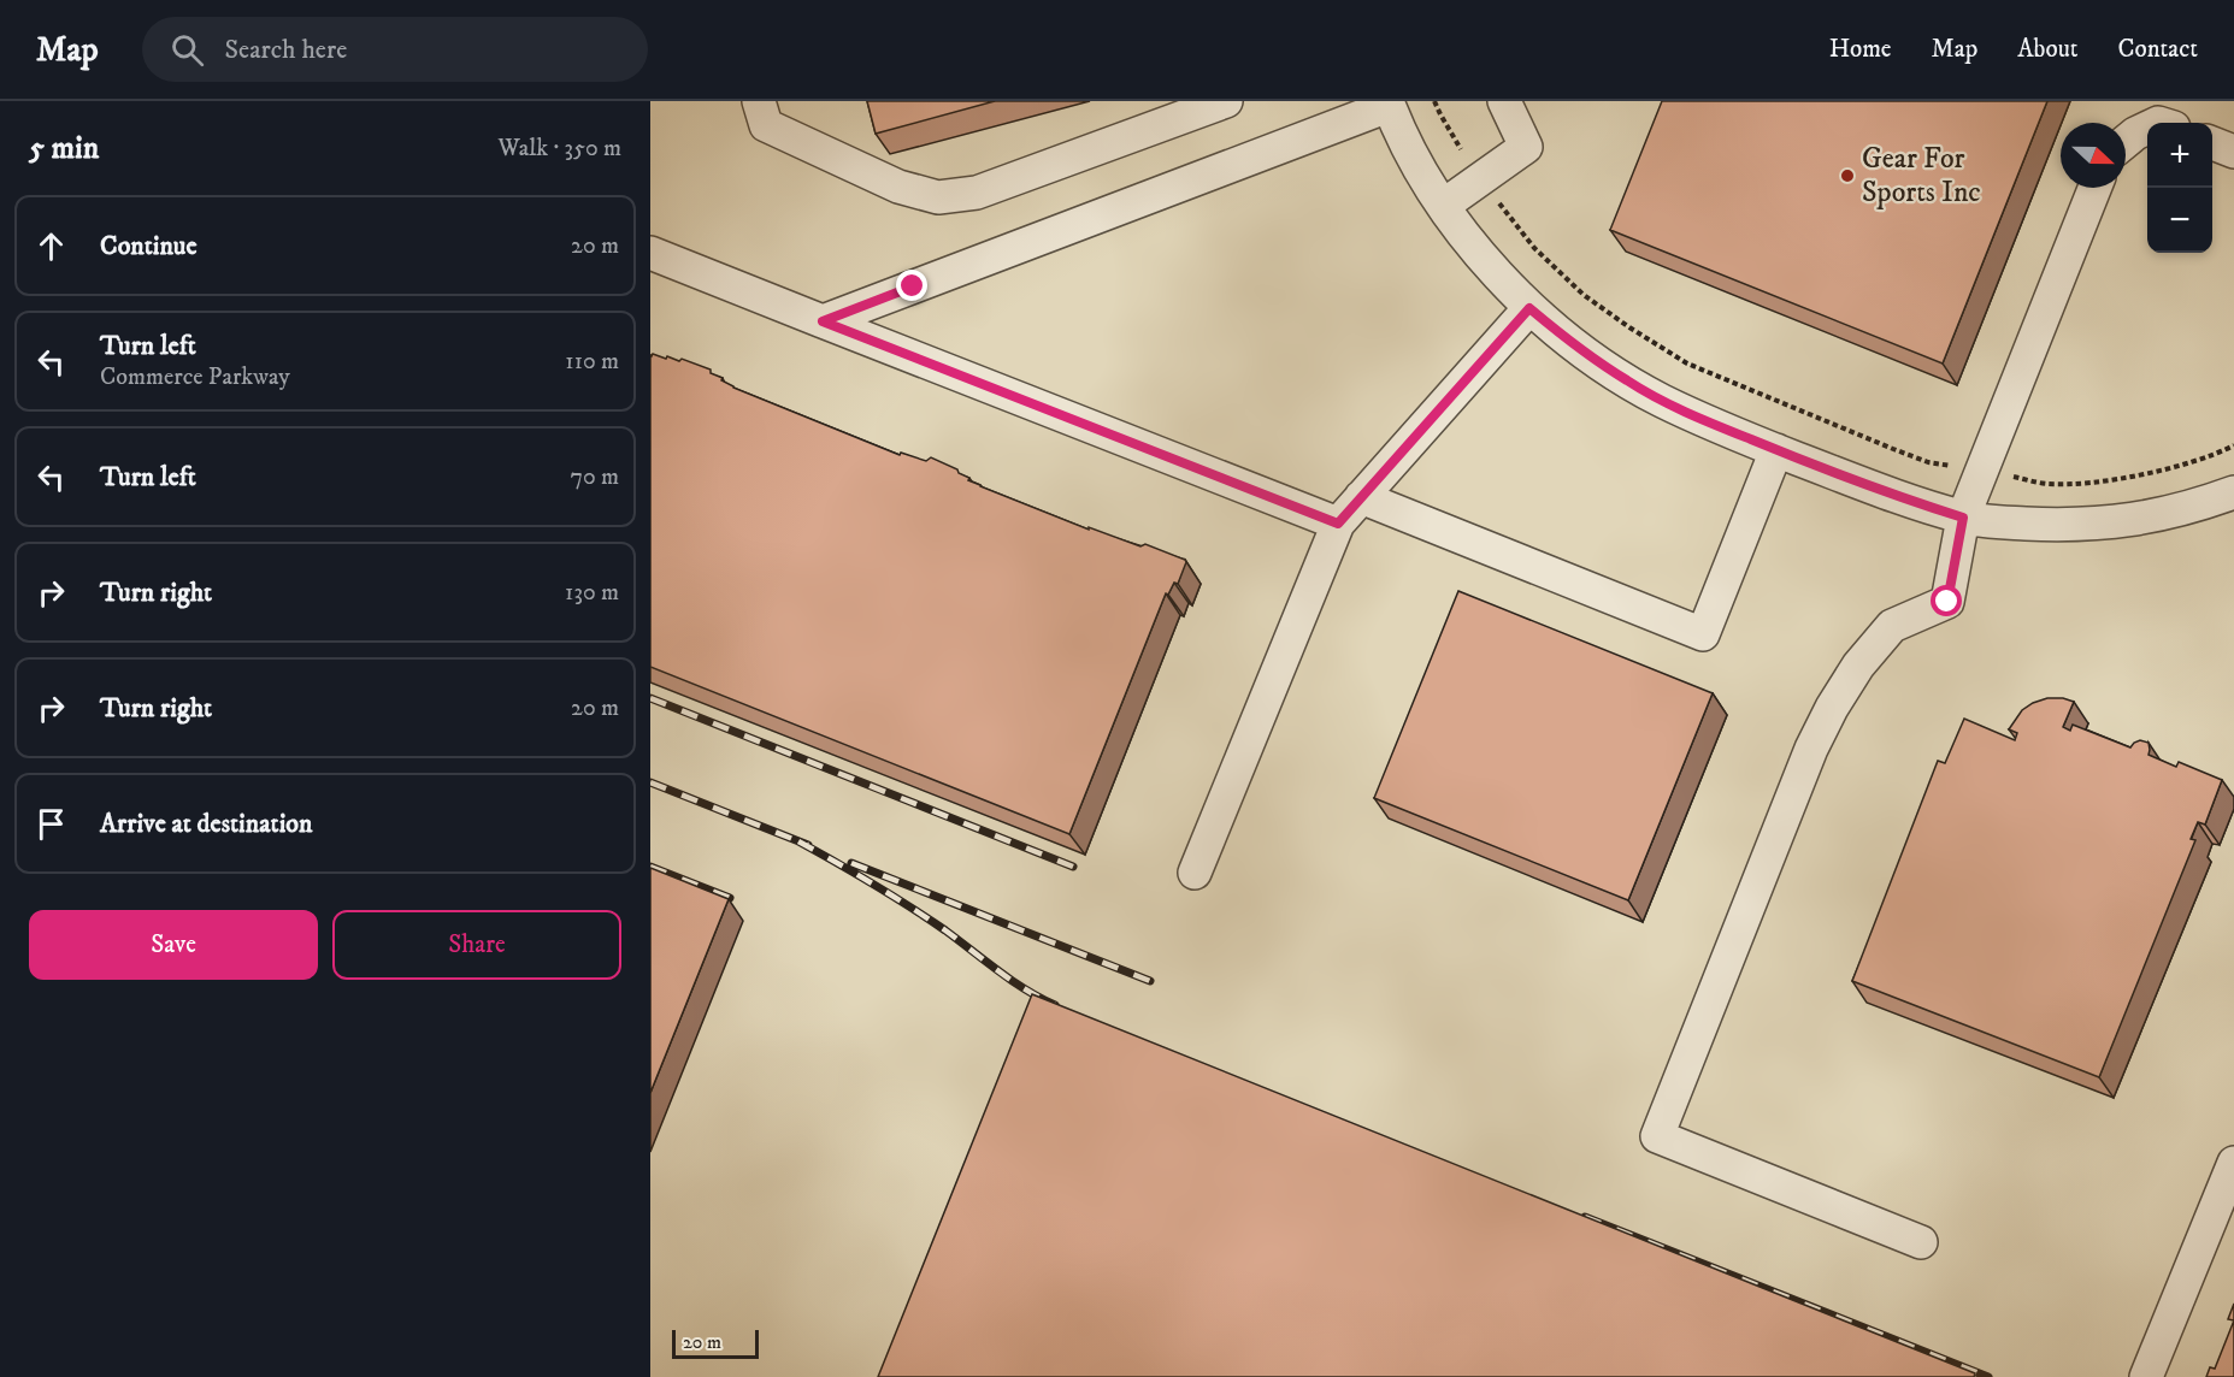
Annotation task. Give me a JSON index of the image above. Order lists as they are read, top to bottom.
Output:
{
  "places": ["Gear For Sports Inc"],
  "scale_bar": "20 m",
  "north": "right",
  "page": {
    "header": "Map",
    "search": "Search here",
    "nav": [
      "Home",
      "Map",
      "About",
      "Contact"
    ],
    "heading": ["5 min", "Walk · 350 m"],
    "map_buttons": ["+", "−"],
    "list": [
      ["Continue", "20 m"],
      ["Turn left", "Commerce Parkway", "110 m"],
      ["Turn left", "70 m"],
      ["Turn right", "130 m"],
      ["Turn right", "20 m"],
      "Arrive at destination"
    ],
    "buttons": ["Save", "Share"],
    "scale": "20 m"
  }
}
